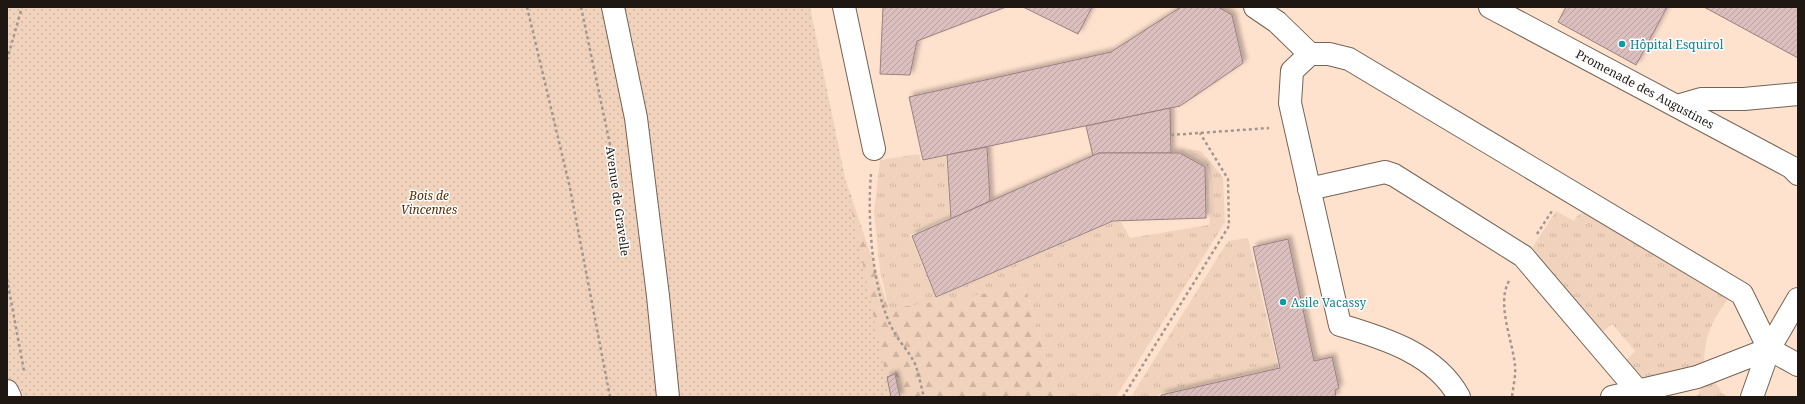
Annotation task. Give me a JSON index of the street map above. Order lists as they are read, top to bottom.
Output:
{
  "streets": {
    "street": ["Promenade des Augustines"],
    "path": ["Avenue de Gravelle"]
  },
  "parks": ["Bois de Vincennes"],
  "places": ["Hôpital Esquirol", "Asile Vacassy"]
}
